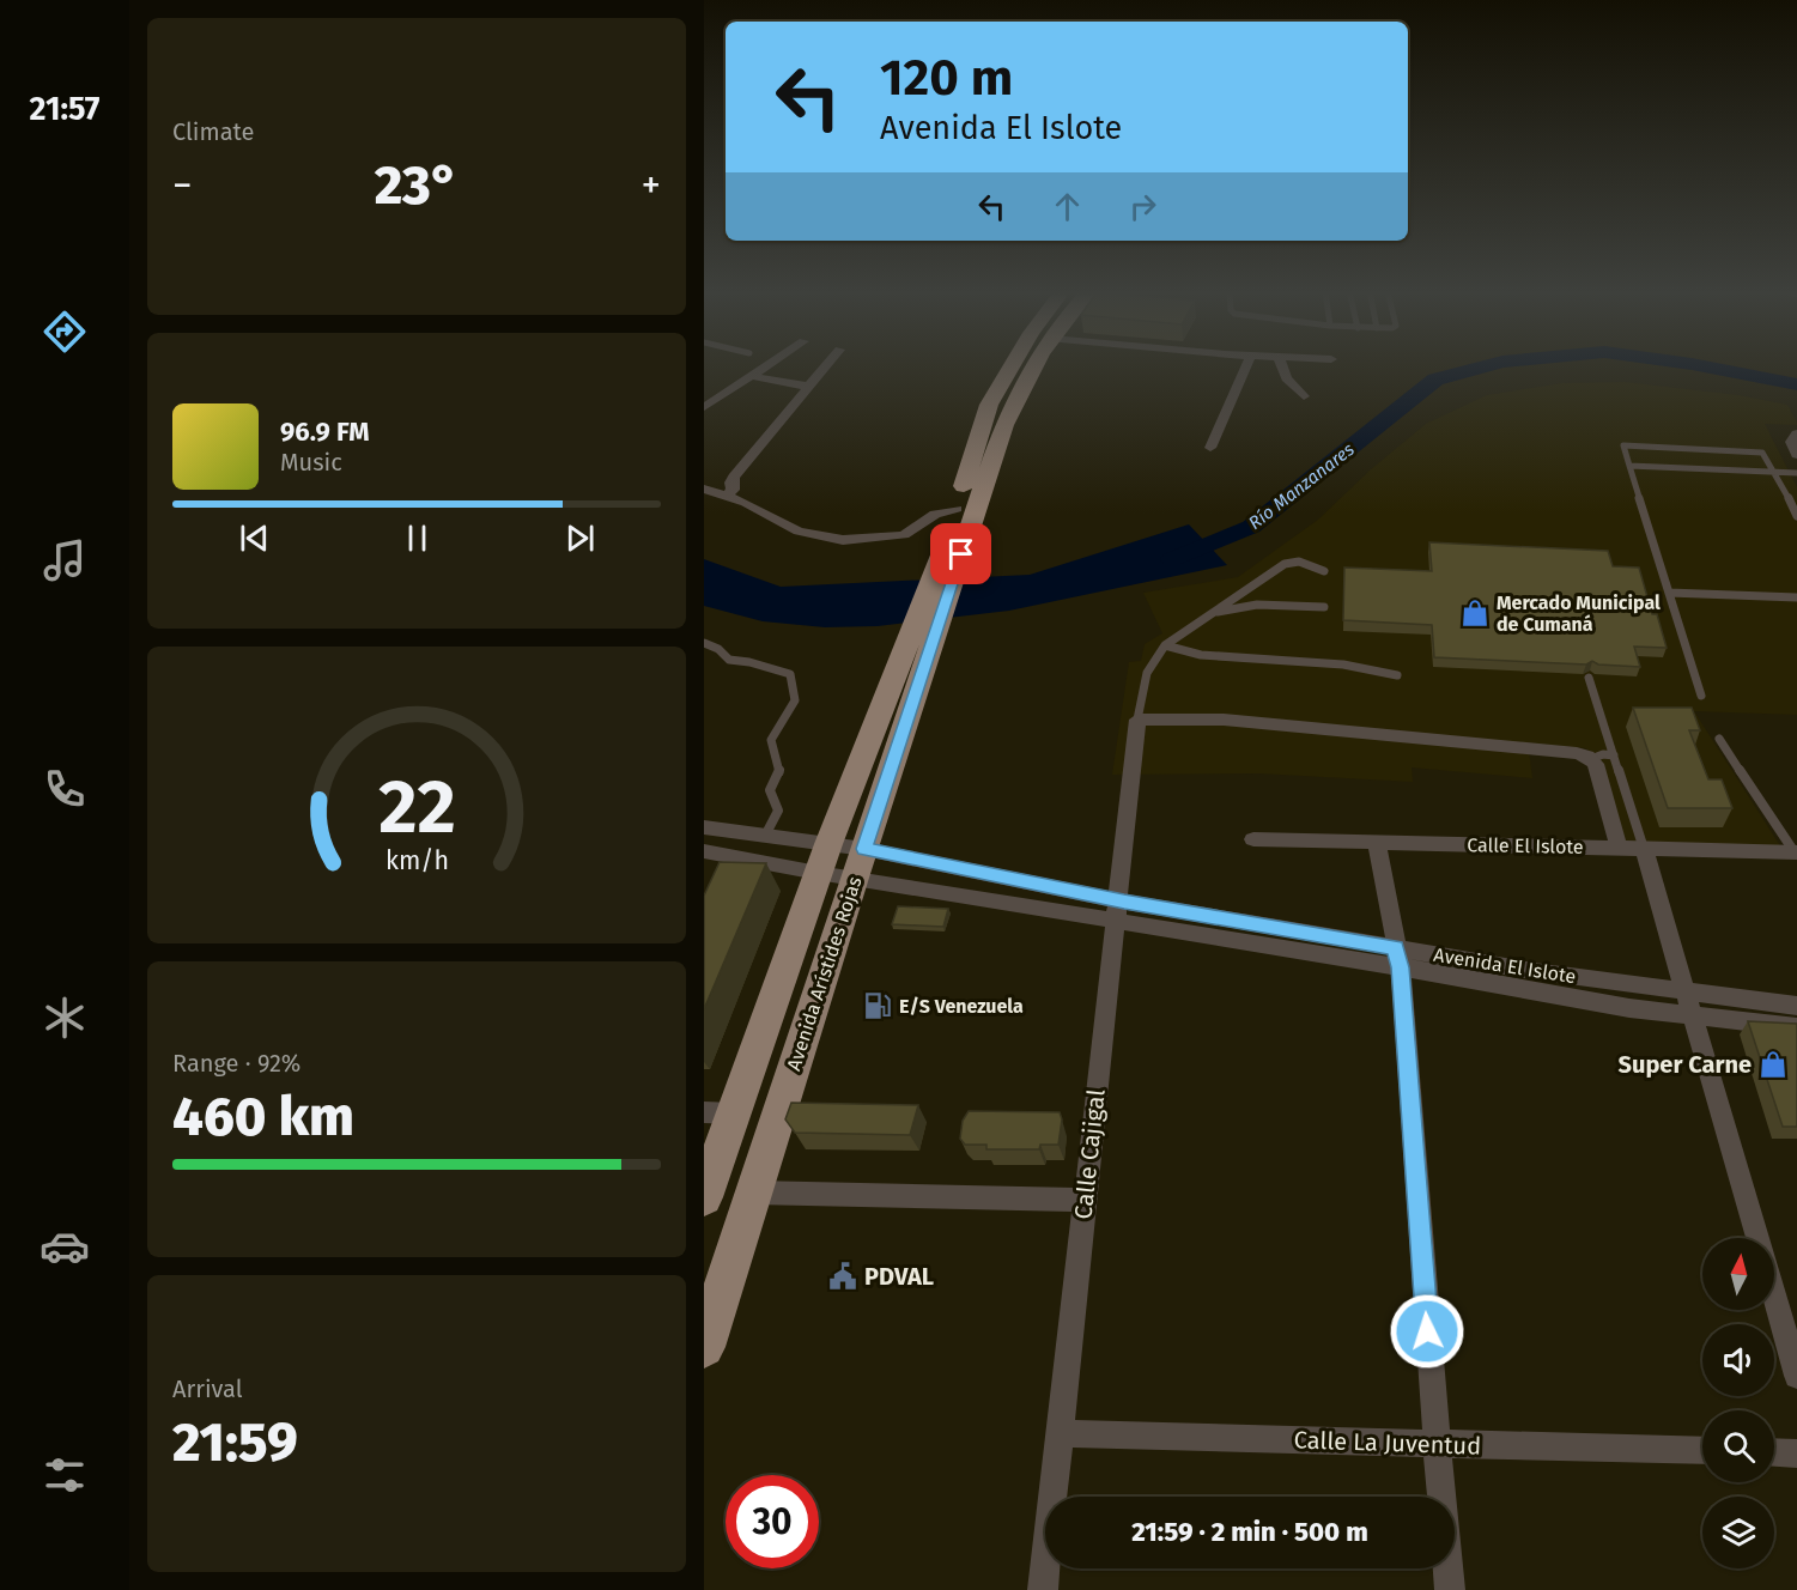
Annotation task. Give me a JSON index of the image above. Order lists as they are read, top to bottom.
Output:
{
  "streets": {
    "main road": ["Avenida Arístides Rojas"],
    "street": [
      "Calle El Islote",
      "Avenida El Islote",
      "Calle Cajigal",
      "Calle La Juventud"
    ]
  },
  "crossings": [
    ["Avenida El Islote", "Avenida Arístides Rojas"],
    ["Avenida El Islote", "Calle Cajigal"],
    ["Calle Cajigal", "Calle La Juventud"]
  ],
  "water": ["Río Manzanares"],
  "places": {
    "shop": ["Mercado Municipal de Cumaná", "Super Carne"],
    "fuel station": ["E/S Venezuela"],
    "public building": ["PDVAL"]
  },
  "north": "top",
  "page": {
    "tabs": "21:57",
    "tile": [
      "Climate",
      ["Range · 92%", "460 km"],
      ["Arrival", "21:59"]
    ],
    "turn": ["120 m", "Avenida El Islote"],
    "heat": ["−", "23°", "+"],
    "song": ["96.9 FM", "Music"],
    "limit": "30",
    "trip": "21:59 · 2 min · 500 m",
    "gauge": ["22", "km/h"]
  }
}
